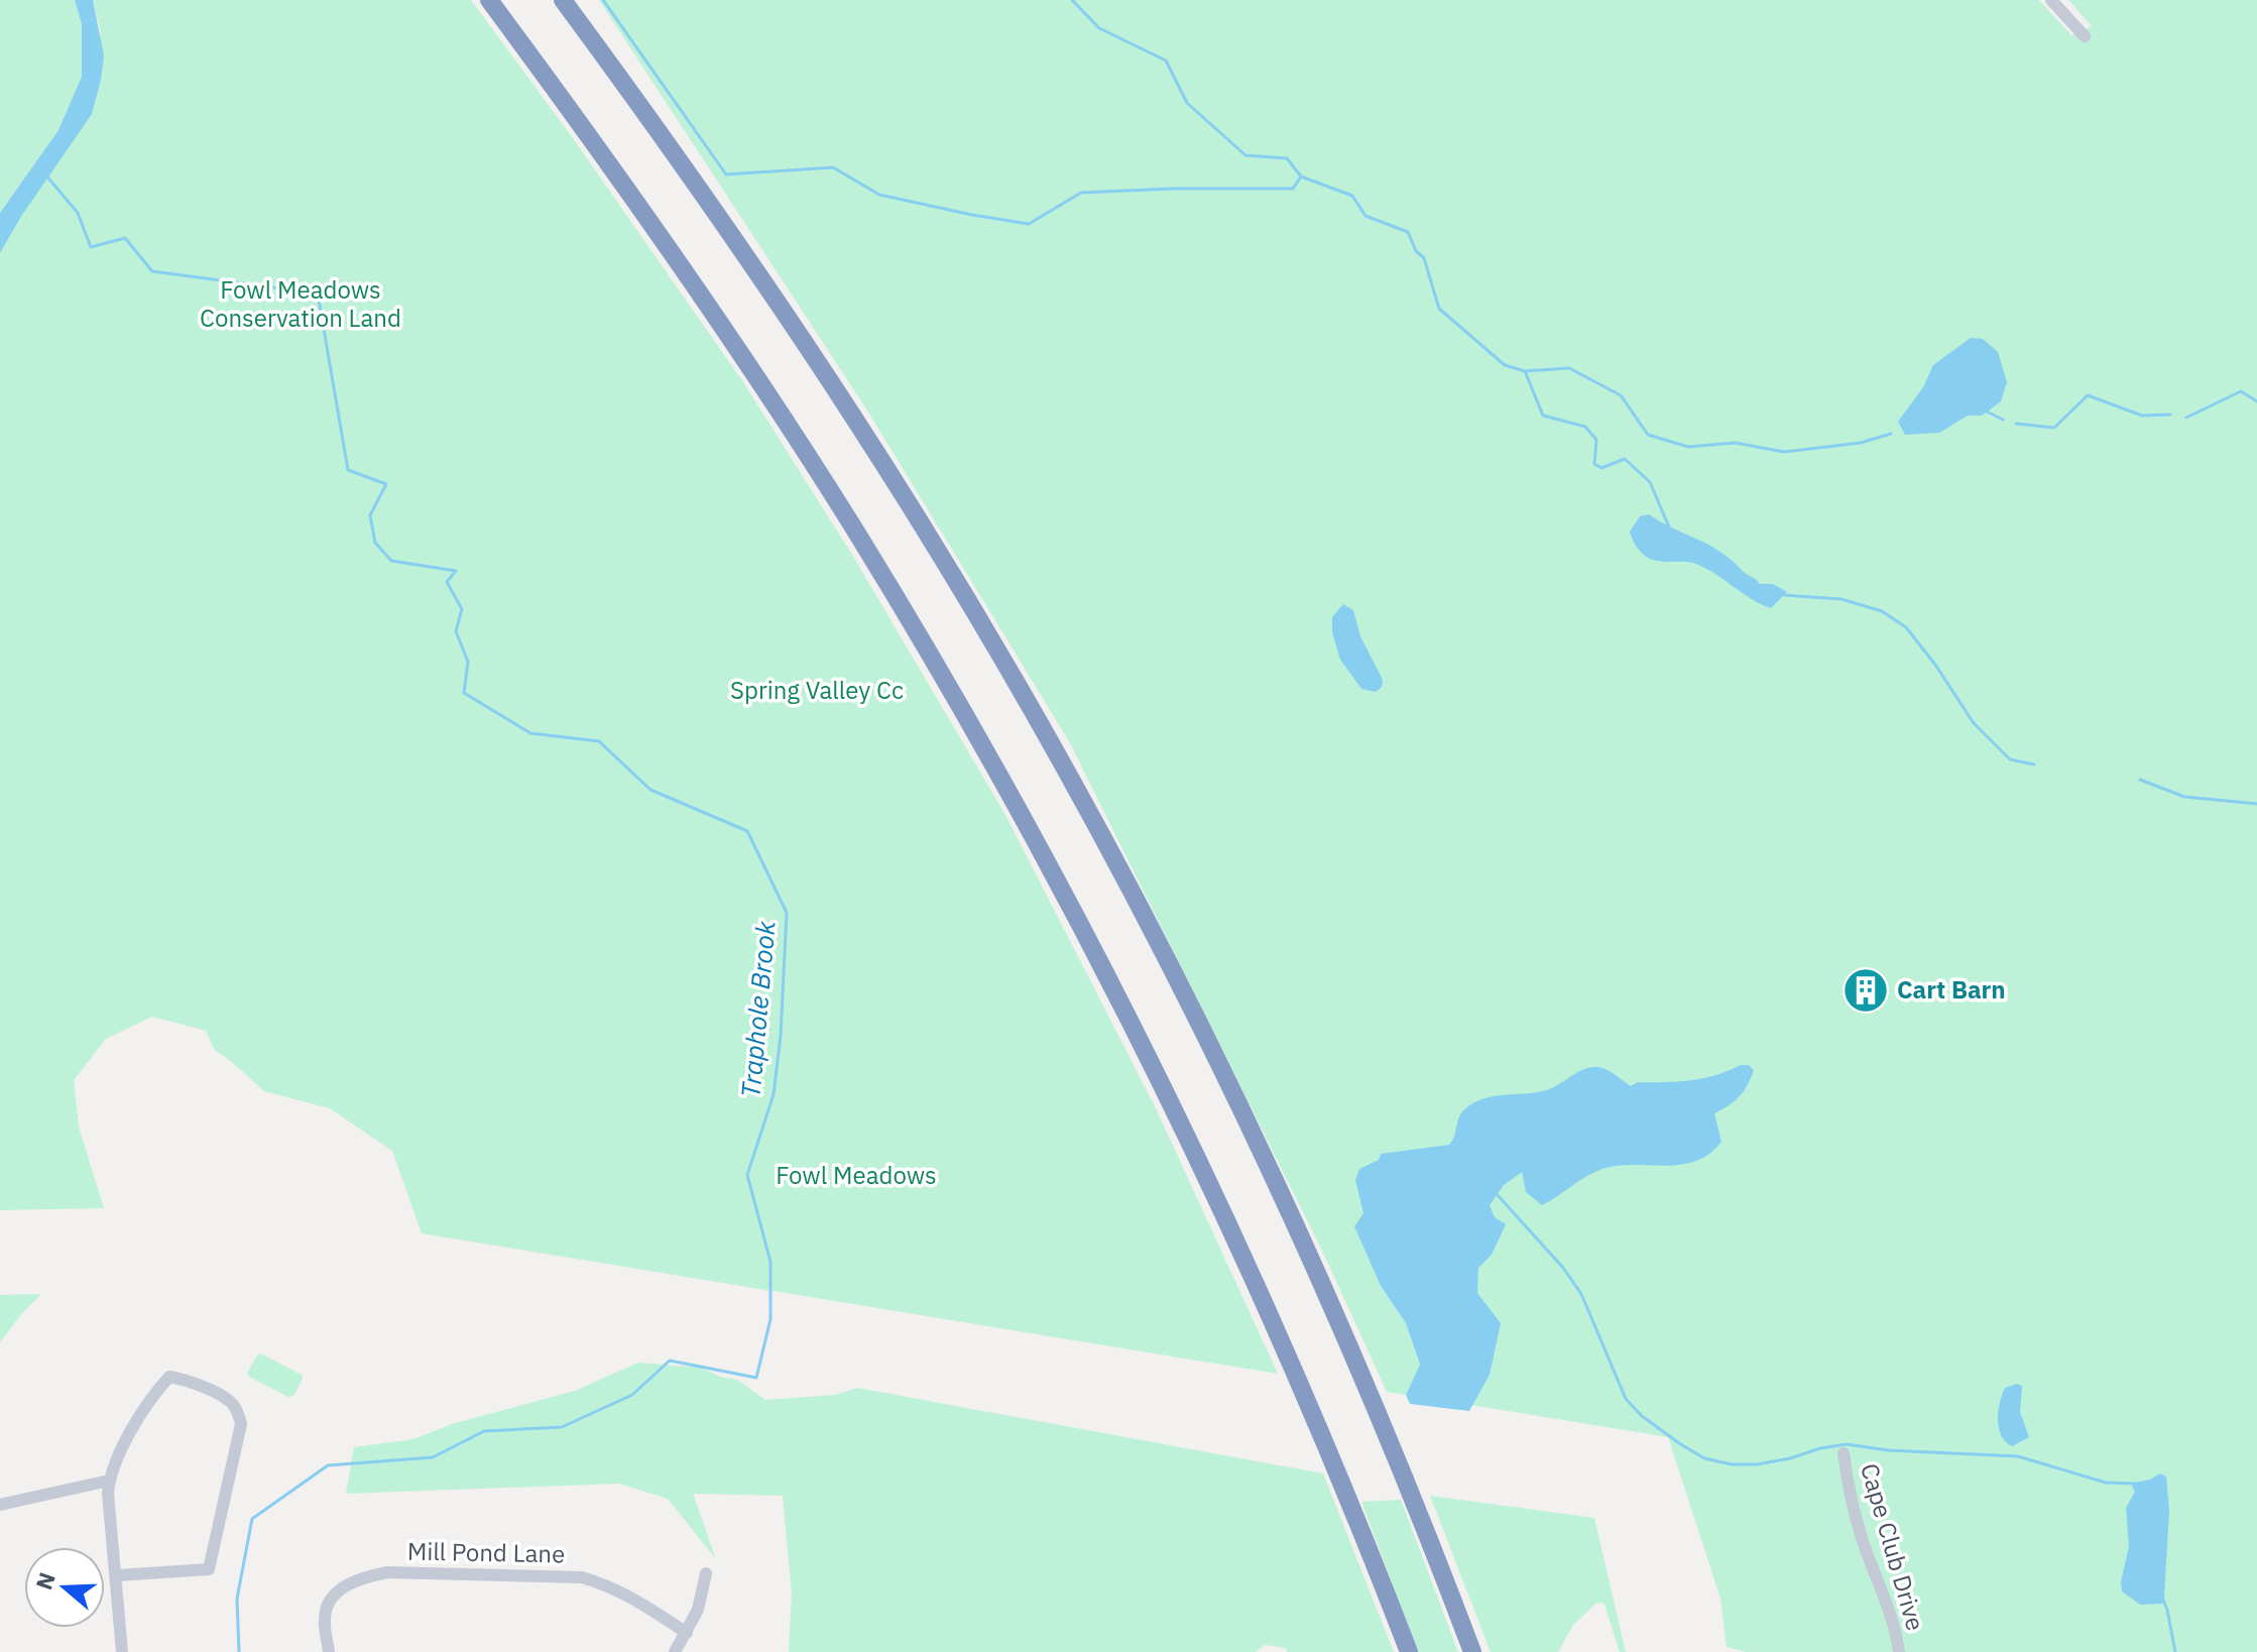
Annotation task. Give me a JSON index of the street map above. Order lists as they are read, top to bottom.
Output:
{
  "streets": {
    "street": ["Cape Club Drive", "Mill Pond Lane"]
  },
  "water": ["Traphole Brook"],
  "parks": ["Fowl Meadows Conservation Land", "Spring Valley Cc", "Fowl Meadows"],
  "places": {
    "building": ["Cart Barn"]
  },
  "north": "left"
}
